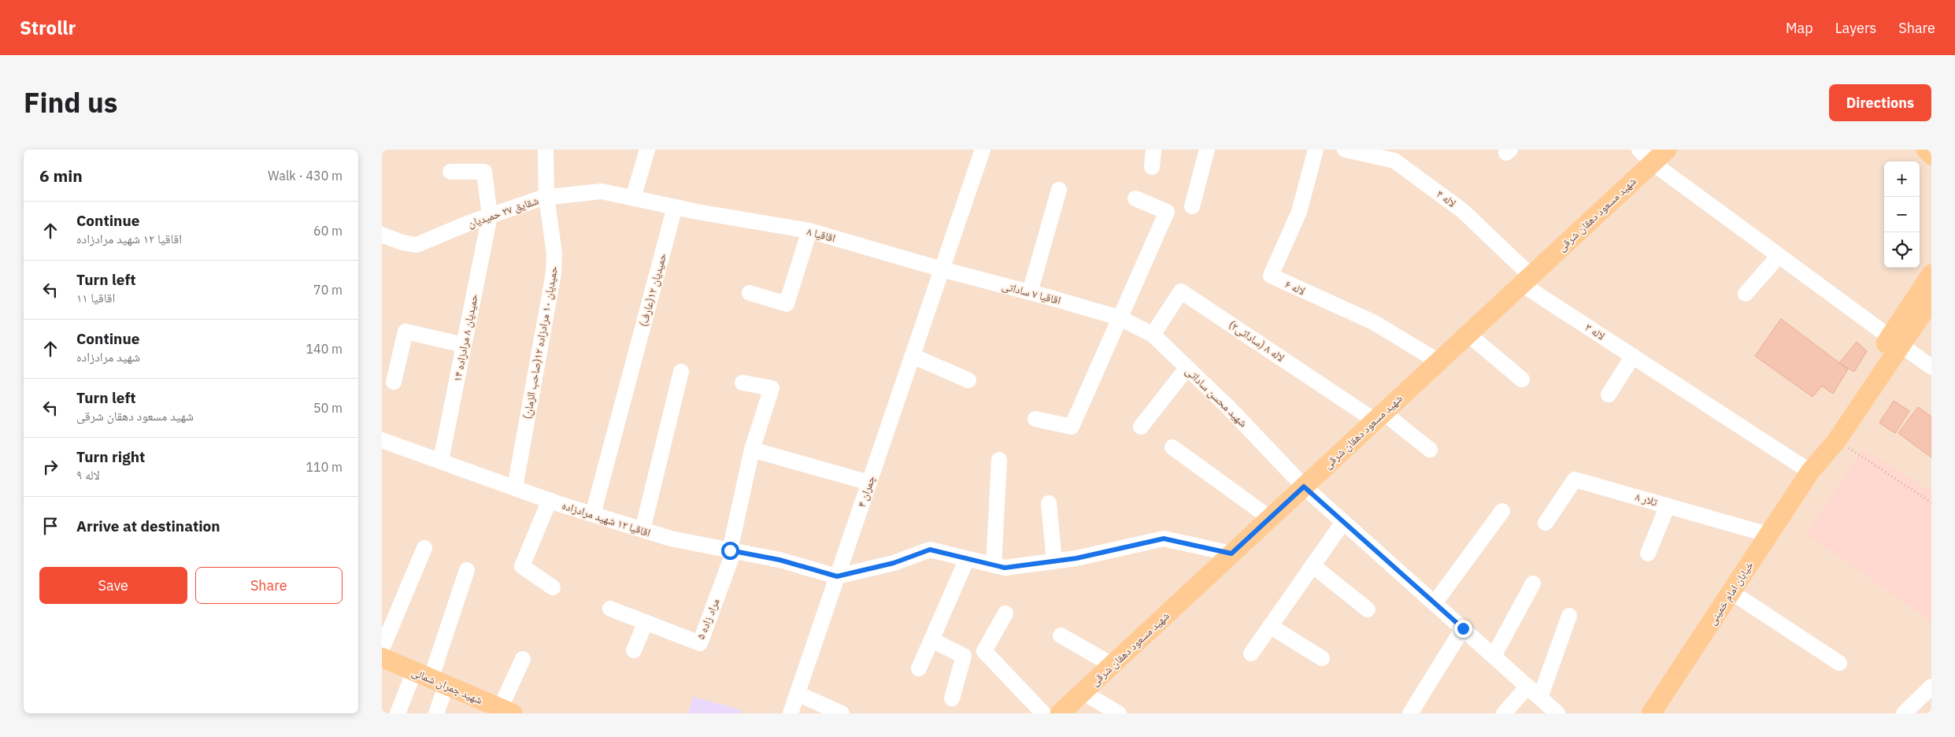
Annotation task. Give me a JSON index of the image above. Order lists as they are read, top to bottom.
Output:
{
  "streets": {
    "main road": ["شهید مسعود دهقان شرقی", "خیابان امام خمینی", "شهید چمران شمالی"],
    "street": [
      "لاله ۴",
      "شقایق ۲۷ حمیدیان",
      "اقاقیا ۸",
      "لاله ۶",
      "حمیدیان ۱۲(عارف)",
      "اقاقیا ۷ ساداتی",
      "لاله ۳",
      "حمیدیان ۸ مرادزاده ۱۴",
      "لاله ۸ (ساداتی۲)",
      "حمیدیان ۱۰ مرادزاده ۱۲(صاحب الزمان)",
      "شهید محسن ساداتی",
      "چمران ۴",
      "تلار ۸",
      "اقاقیا ۱۲ شهید مرادزاده",
      "مراد زاده ۵"
    ]
  },
  "crossings": [
    ["لاله ۴", "شهید مسعود دهقان شرقی"],
    ["لاله ۴", "لاله ۳"],
    ["شقایق ۲۷ حمیدیان", "اقاقیا ۸"],
    ["شقایق ۲۷ حمیدیان", "حمیدیان ۱۲(عارف)"],
    ["شقایق ۲۷ حمیدیان", "حمیدیان ۸ مرادزاده ۱۴"],
    ["شقایق ۲۷ حمیدیان", "حمیدیان ۱۰ مرادزاده ۱۲(صاحب الزمان)"],
    ["شهید مسعود دهقان شرقی", "لاله ۶"],
    ["شهید مسعود دهقان شرقی", "لاله ۳"],
    ["شهید مسعود دهقان شرقی", "لاله ۸ (ساداتی۲)"],
    ["شهید مسعود دهقان شرقی", "شهید محسن ساداتی"],
    ["اقاقیا ۸", "اقاقیا ۷ ساداتی"],
    ["اقاقیا ۸", "چمران ۴"],
    ["حمیدیان ۱۲(عارف)", "اقاقیا ۱۲ شهید مرادزاده"],
    ["اقاقیا ۷ ساداتی", "شهید محسن ساداتی"],
    ["اقاقیا ۷ ساداتی", "چمران ۴"],
    ["لاله ۳", "خیابان امام خمینی"],
    ["حمیدیان ۸ مرادزاده ۱۴", "اقاقیا ۱۲ شهید مرادزاده"],
    ["لاله ۸ (ساداتی۲)", "شهید محسن ساداتی"],
    ["حمیدیان ۱۰ مرادزاده ۱۲(صاحب الزمان)", "اقاقیا ۱۲ شهید مرادزاده"],
    ["چمران ۴", "اقاقیا ۱۲ شهید مرادزاده"],
    ["تلار ۸", "خیابان امام خمینی"],
    ["اقاقیا ۱۲ شهید مرادزاده", "مراد زاده ۵"]
  ],
  "page": {
    "header": "Strollr",
    "nav": ["Map", "Layers", "Share"],
    "title": "Find us",
    "buttons": [
      "Directions",
      ["Save", "Share"]
    ],
    "heading": ["6 min", "Walk · 430 m"],
    "map_buttons": ["+", "−"],
    "list": [
      ["Continue", "اقاقیا ۱۲ شهید مرادزاده", "60 m"],
      ["Turn left", "اقاقیا ۱۱", "70 m"],
      ["Continue", "شهید مرادزاده", "140 m"],
      ["Turn left", "شهید مسعود دهقان شرقی", "50 m"],
      ["Turn right", "لاله ۹", "110 m"],
      "Arrive at destination"
    ]
  }
}
